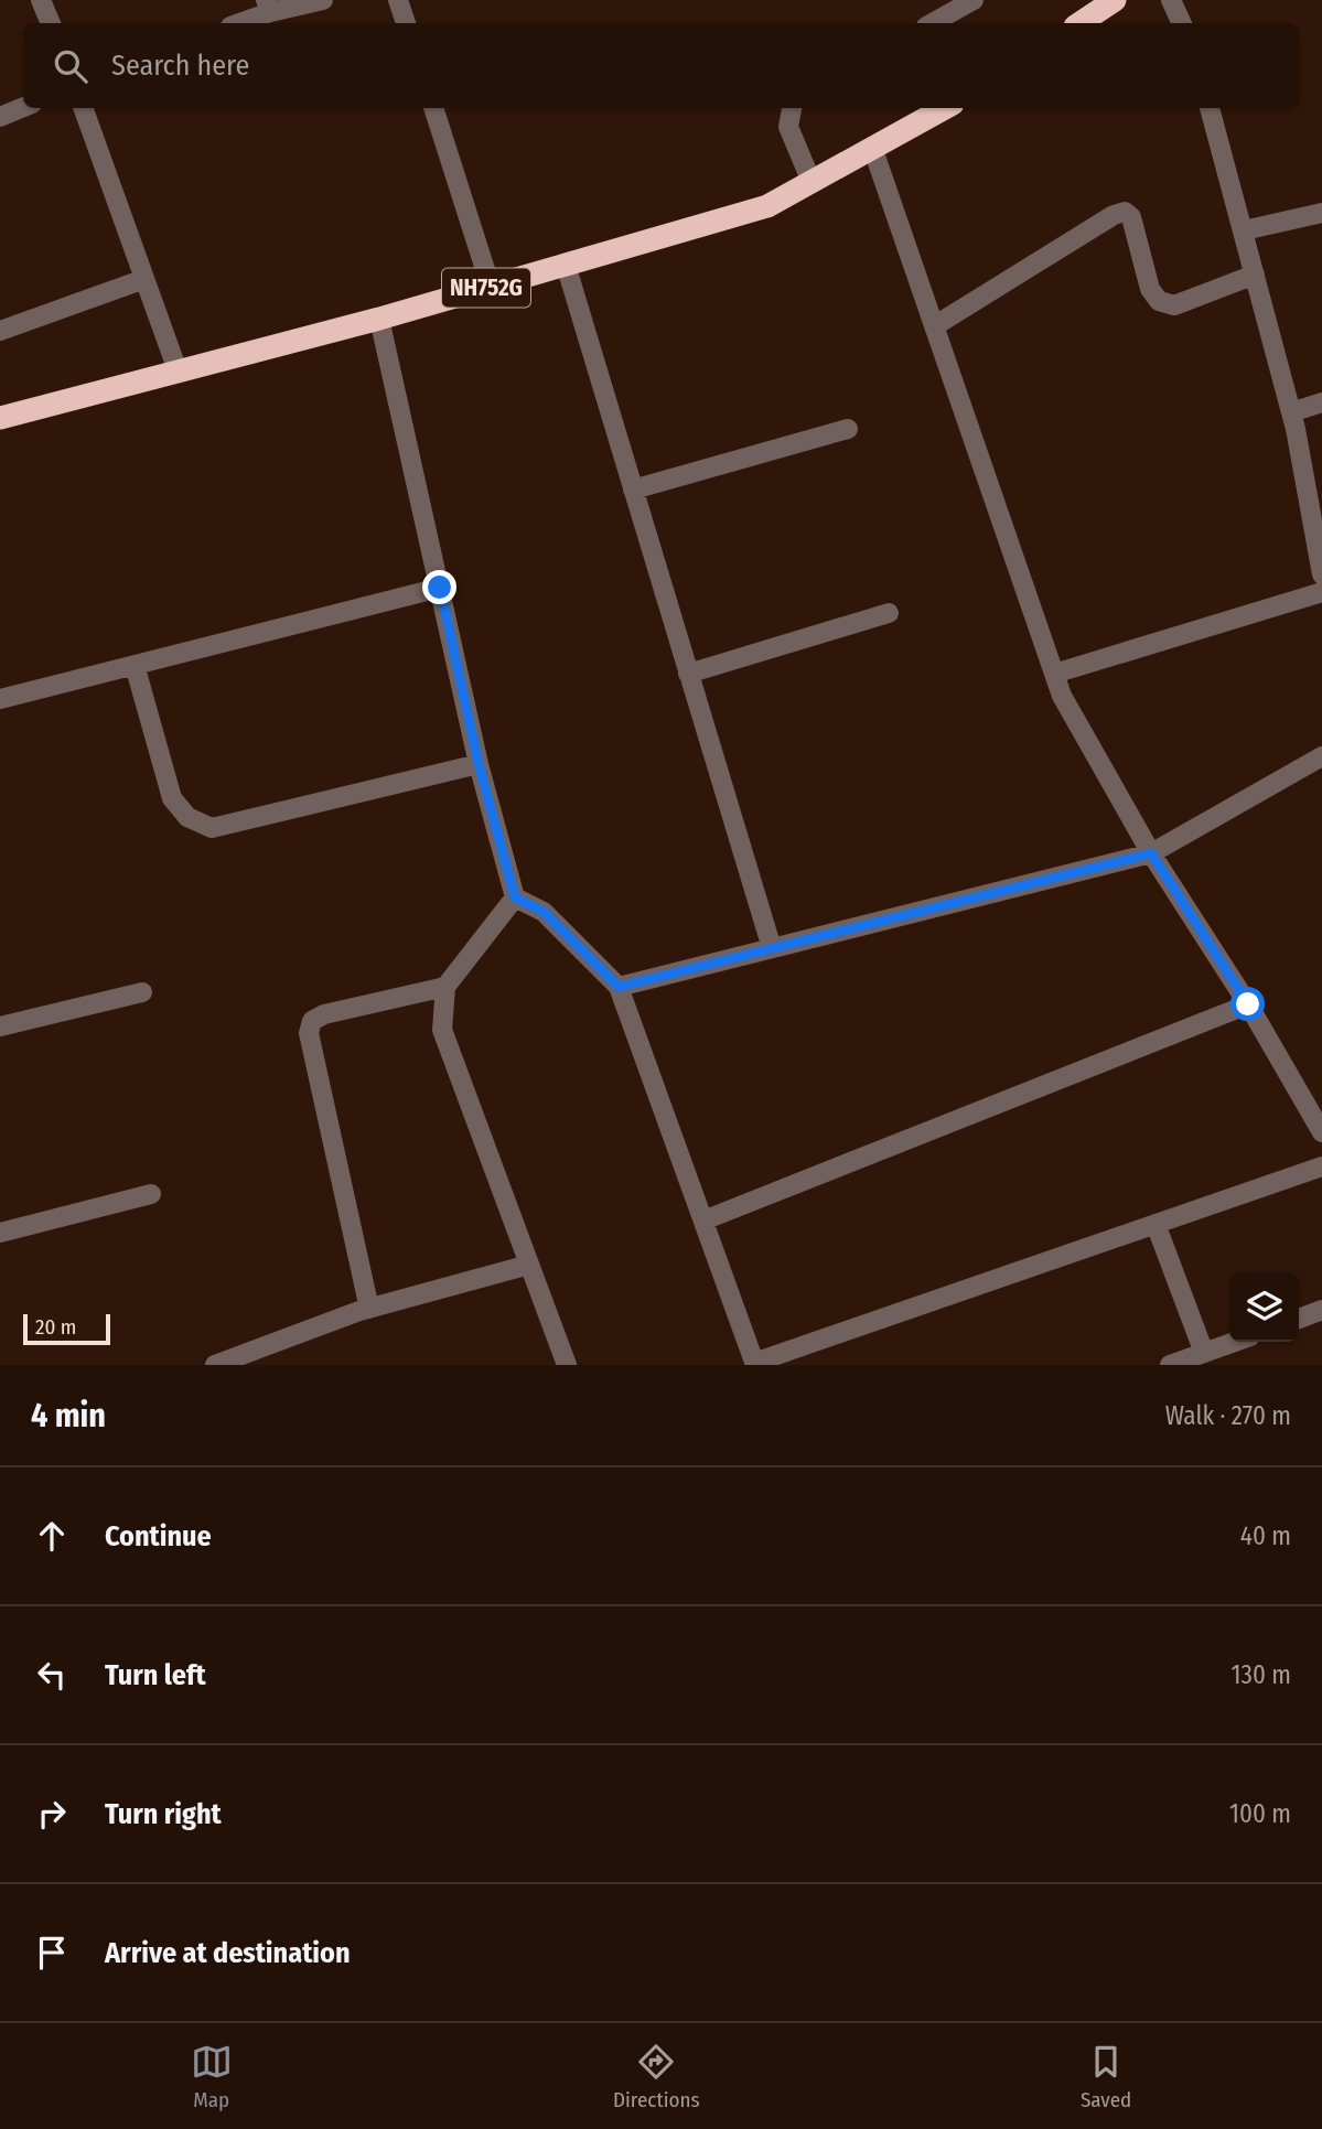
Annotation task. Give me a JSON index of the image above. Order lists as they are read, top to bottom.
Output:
{
  "streets": {
    "highway": ["NH752G"]
  },
  "scale_bar": "20 m",
  "page": {
    "search": "Search here",
    "scale": "20 m",
    "heading": ["4 min", "Walk · 270 m"],
    "list": [
      ["Continue", "40 m"],
      ["Turn left", "130 m"],
      ["Turn right", "100 m"],
      "Arrive at destination"
    ],
    "nav": ["Map", "Directions", "Saved"]
  }
}
